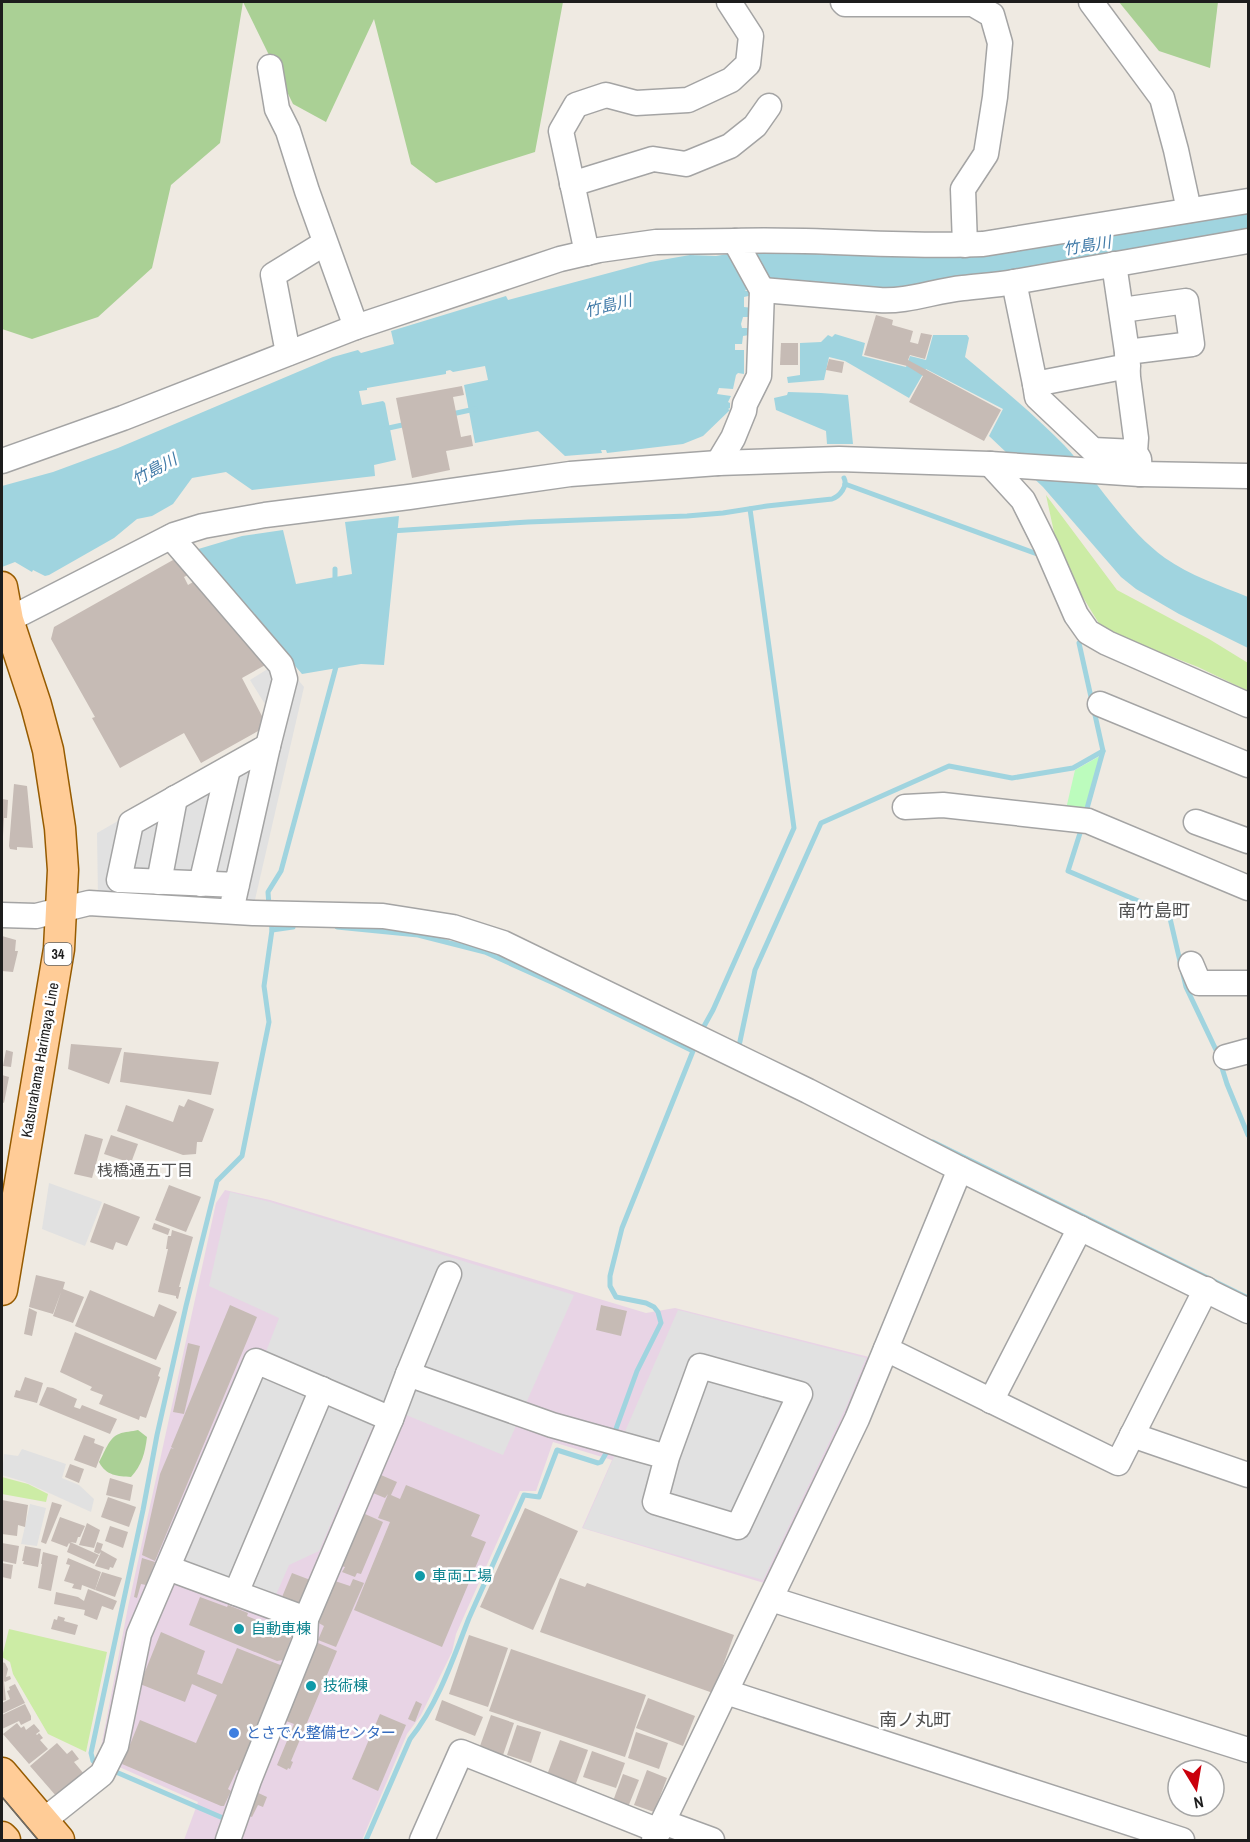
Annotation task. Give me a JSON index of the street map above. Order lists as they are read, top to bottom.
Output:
{
  "streets": {
    "main road": ["34", "Katsurahama Harimaya Line"]
  },
  "districts": ["南竹島町", "桟橋通五丁目", "南ノ丸町"],
  "water": ["竹島川"],
  "places": [
    "車両工場",
    "自動車棟",
    "技術棟",
    "とさでん整備センター"
  ],
  "north": "bottom"
}
